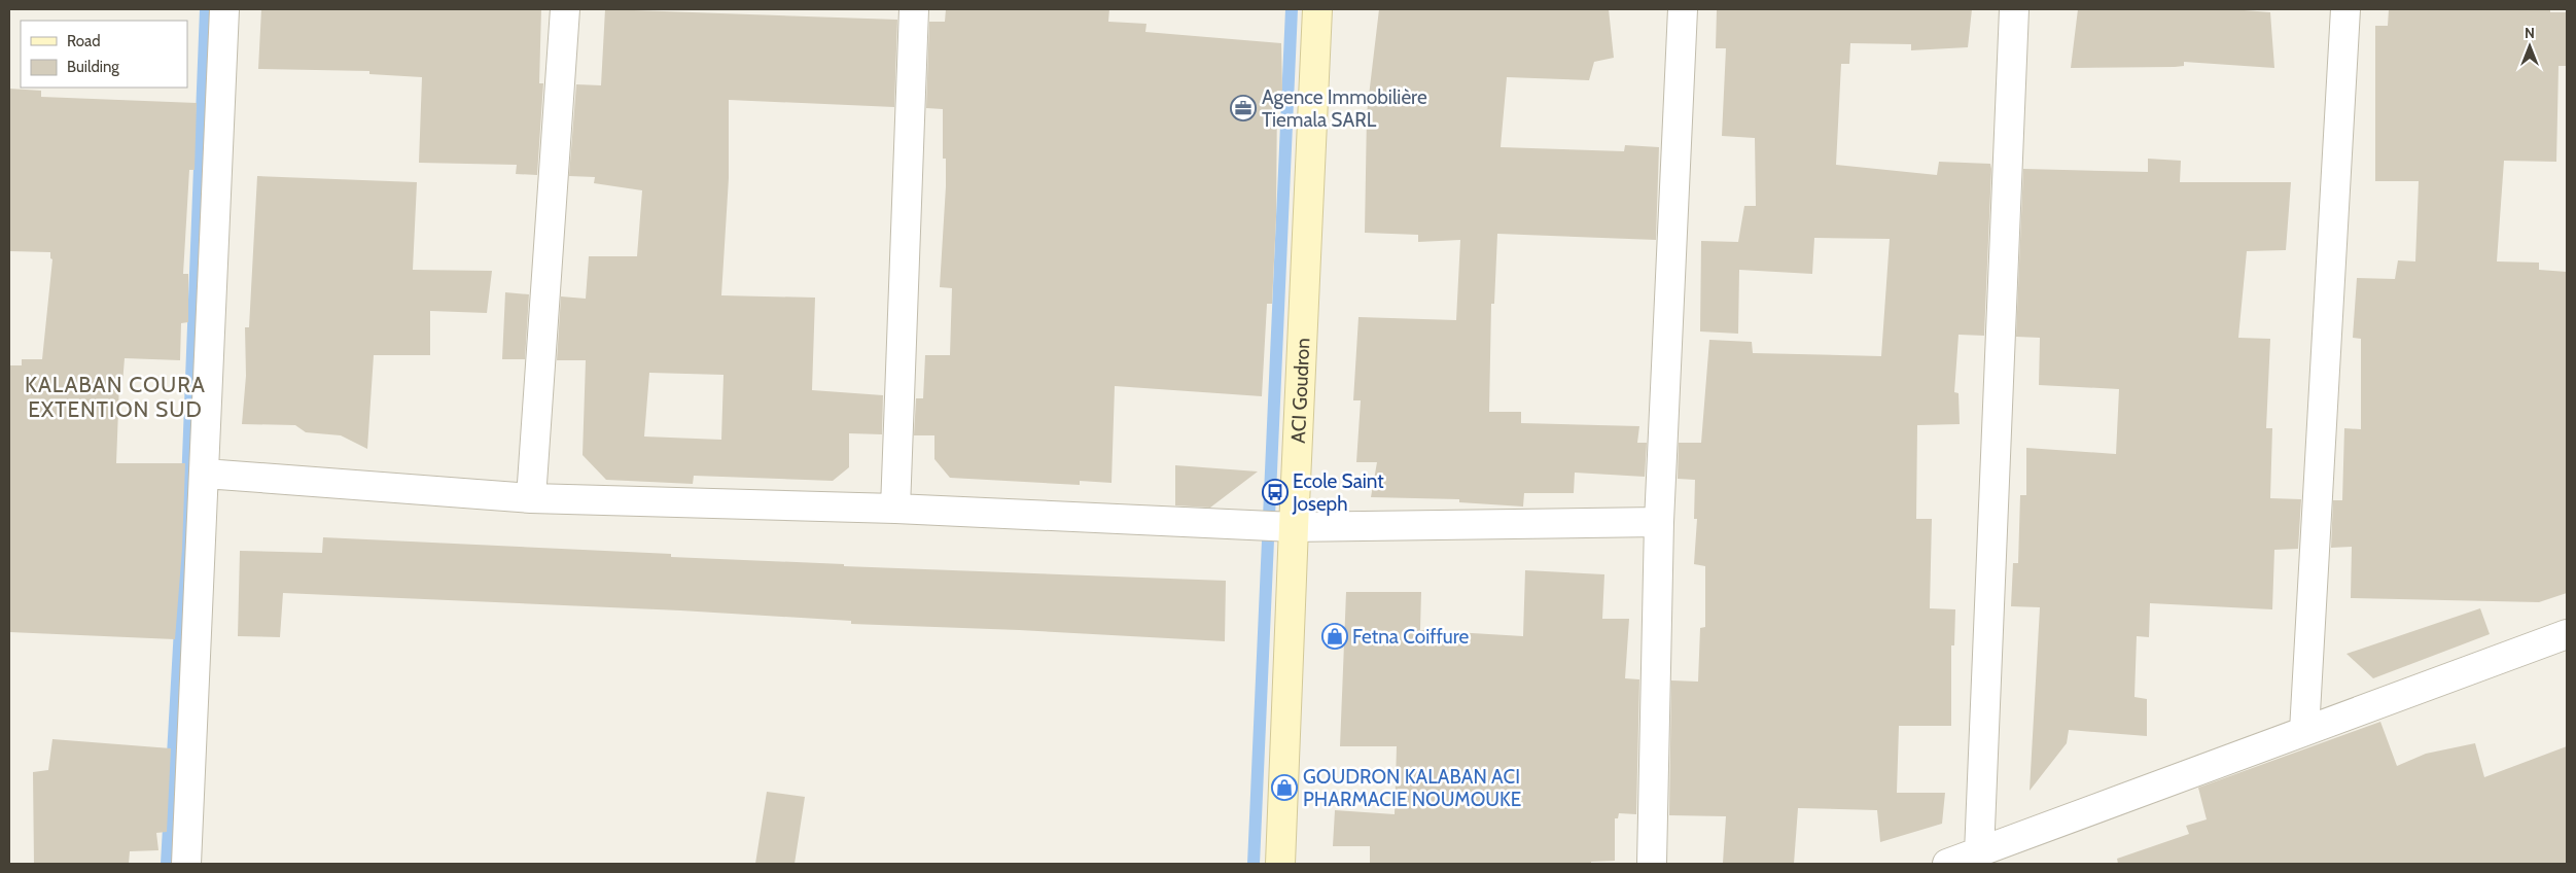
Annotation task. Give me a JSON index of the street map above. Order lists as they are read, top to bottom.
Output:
{
  "streets": {
    "street": ["ACI Goudron"]
  },
  "districts": ["KALABAN COURA EXTENTION SUD"],
  "places": {
    "office": ["Agence Immobilière Tiemala SARL"],
    "bus stop": ["Ecole Saint Joseph"],
    "shop": ["Fetna Coiffure", "GOUDRON KALABAN ACI PHARMACIE NOUMOUKE"]
  },
  "legend": ["Road", "Building"],
  "north": "top"
}
